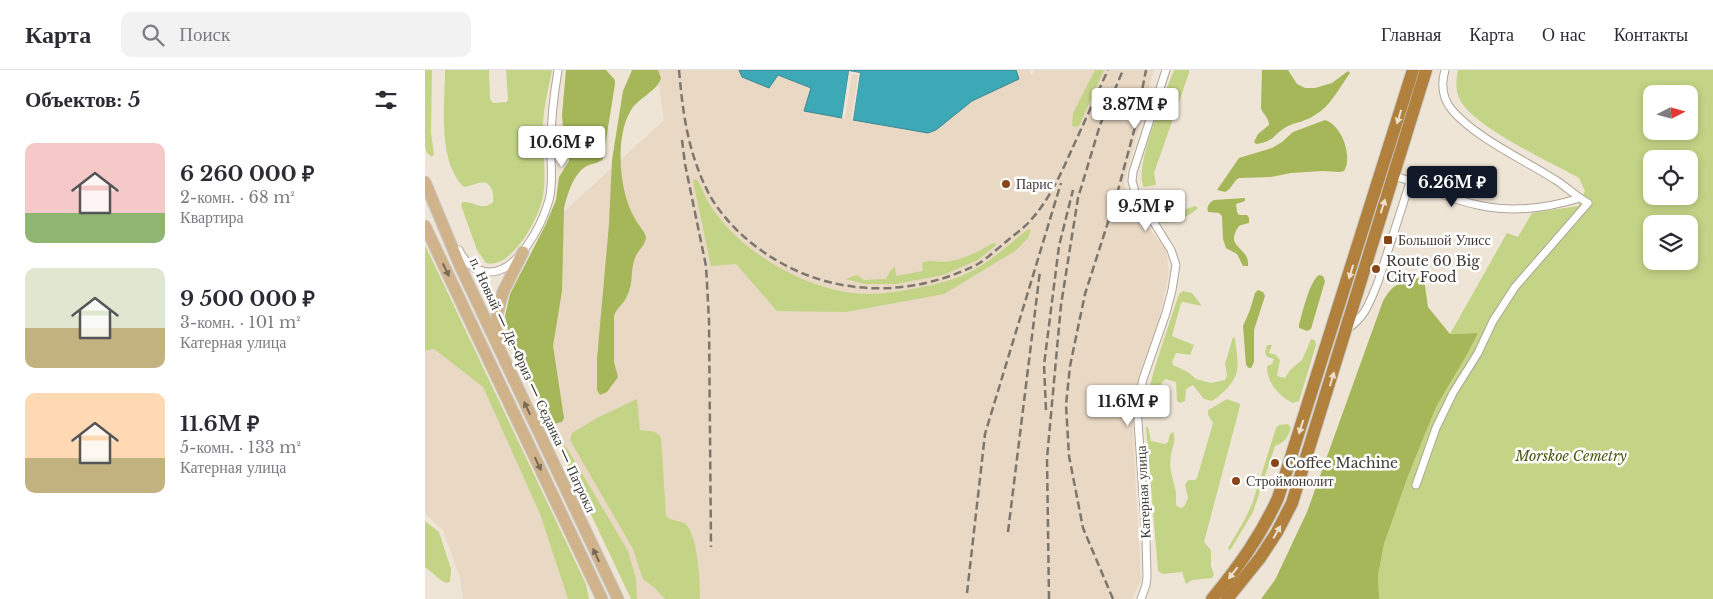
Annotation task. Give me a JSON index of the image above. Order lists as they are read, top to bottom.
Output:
{
  "streets": {
    "main road": ["п. Новый — Де-Фриз — Седанка — Патрокл"],
    "street": ["Катерная улица"]
  },
  "parks": ["Morskoe Cemetry"],
  "places": {
    "other": [
      "Парис",
      "Route 60 Big City Food",
      "Coffee Machine",
      "Строймонолит"
    ],
    "transit": ["Большой Улисс"]
  },
  "north": "right",
  "page": {
    "header": "Карта",
    "search": "Поиск",
    "nav": [
      "Главная",
      "Карта",
      "О нас",
      "Контакты"
    ],
    "heading": "Объектов: 5",
    "price": [
      "3.87M ₽",
      "10.6M ₽",
      "6.26M ₽",
      "9.5M ₽",
      "11.6M ₽"
    ],
    "list": [
      {
        "name": "6 260 000 ₽",
        "note": "2-комн. · 68 m² · Квартира"
      },
      {
        "name": "9 500 000 ₽",
        "note": "3-комн. · 101 m² · Катерная улица"
      },
      {
        "name": "11.6M ₽",
        "note": "5-комн. · 133 m² · Катерная улица"
      }
    ]
  }
}
